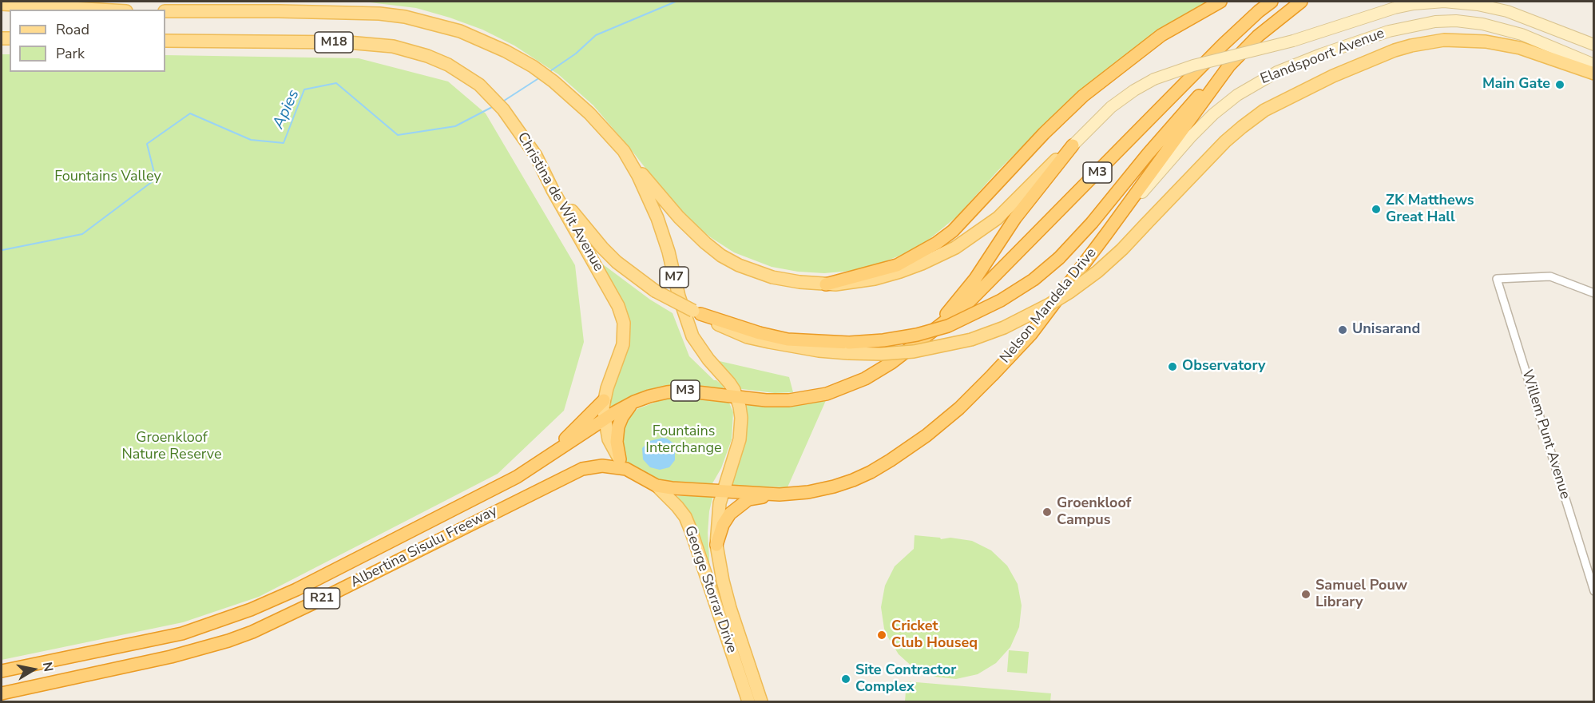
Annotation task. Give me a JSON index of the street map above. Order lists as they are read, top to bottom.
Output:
{
  "streets": {
    "highway": [
      "M3",
      "Nelson Mandela Drive",
      "Albertina Sisulu Freeway",
      "R21"
    ],
    "main road": [
      "M18",
      "Elandspoort Avenue",
      "Christina de Wit Avenue",
      "M7",
      "George Storrar Drive"
    ],
    "street": ["Willem Punt Avenue"]
  },
  "crossings": [
    ["M18", "M7"],
    ["Elandspoort Avenue", "Nelson Mandela Drive"],
    ["M3", "Christina de Wit Avenue"],
    ["M3", "M7"],
    ["M3", "Nelson Mandela Drive"],
    ["M3", "Albertina Sisulu Freeway"],
    ["M3", "George Storrar Drive"],
    ["Christina de Wit Avenue", "M7"],
    ["Christina de Wit Avenue", "Nelson Mandela Drive"],
    ["Christina de Wit Avenue", "Albertina Sisulu Freeway"],
    ["Christina de Wit Avenue", "George Storrar Drive"],
    ["M7", "Nelson Mandela Drive"],
    ["M7", "Albertina Sisulu Freeway"],
    ["M7", "George Storrar Drive"],
    ["Nelson Mandela Drive", "Albertina Sisulu Freeway"],
    ["Nelson Mandela Drive", "George Storrar Drive"],
    ["Albertina Sisulu Freeway", "George Storrar Drive"]
  ],
  "water": ["Apies"],
  "parks": ["Fountains Valley", "Fountains Interchange", "Groenkloof Nature Reserve"],
  "places": [
    "Main Gate",
    "ZK Matthews Great Hall",
    "Unisarand",
    "Observatory",
    "Groenkloof Campus",
    "Samuel Pouw Library",
    "Cricket Club Houseq",
    "Site Contractor Complex"
  ],
  "legend": ["Road", "Park"],
  "north": "right"
}
